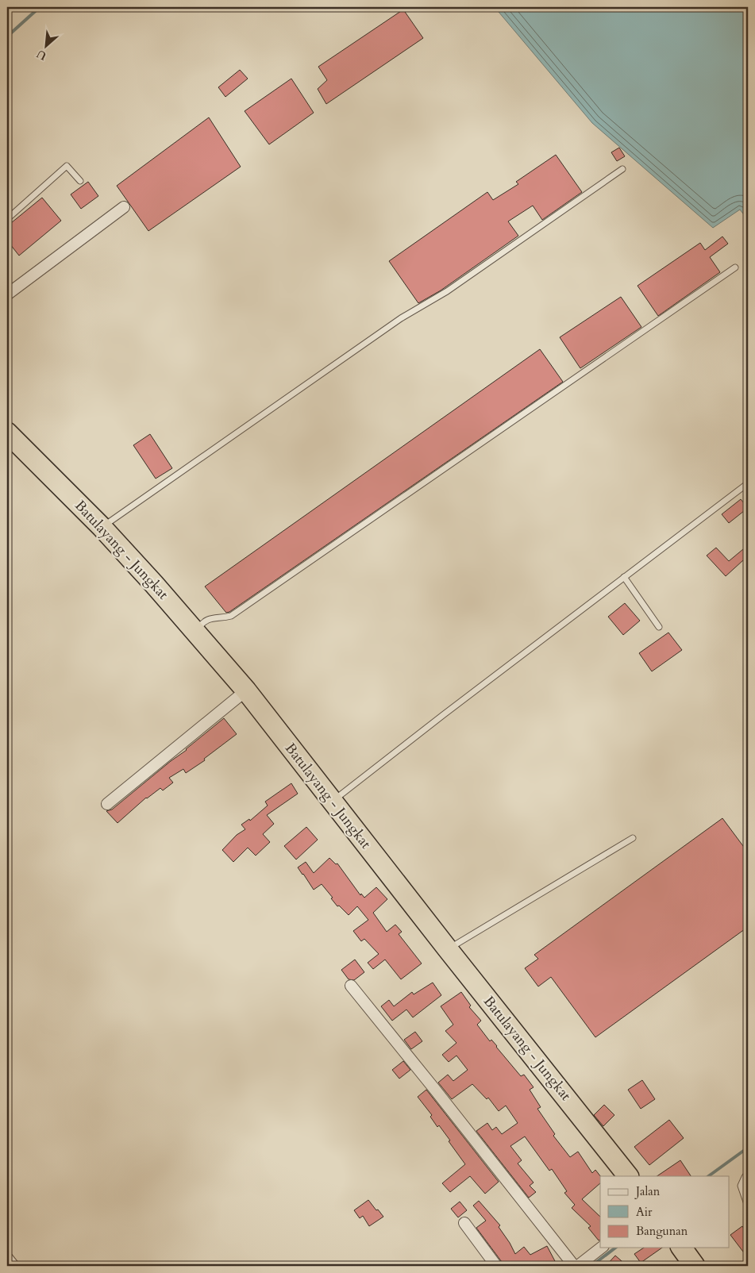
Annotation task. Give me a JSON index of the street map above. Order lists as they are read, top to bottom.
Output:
{
  "streets": {
    "highway": ["Batulayang - Jungkat"]
  },
  "legend": ["Jalan", "Air", "Bangunan"],
  "north": "bottom left"
}
